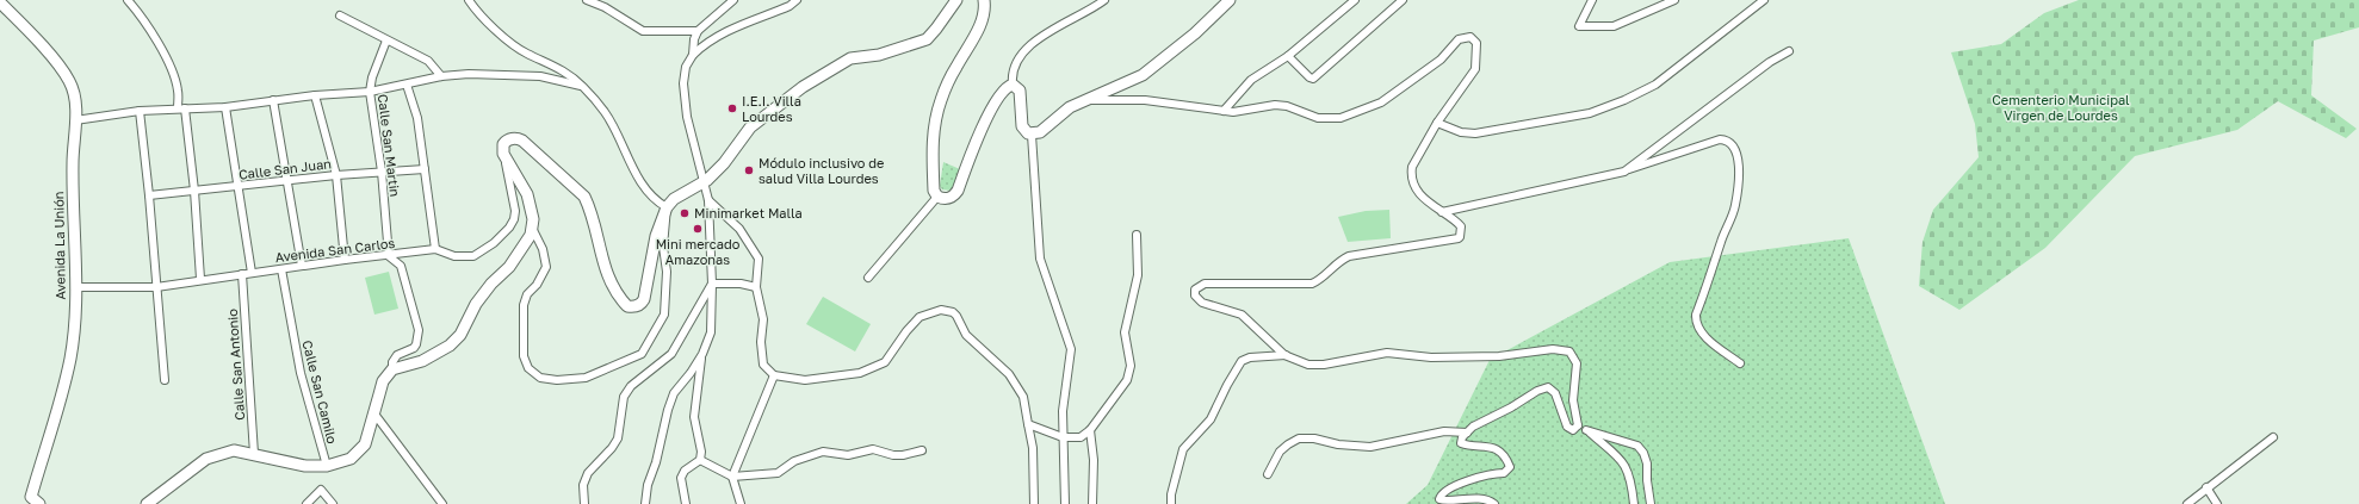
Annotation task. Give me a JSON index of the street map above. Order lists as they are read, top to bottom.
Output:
{
  "streets": {
    "main road": ["Avenida La Unión"],
    "street": [
      "Calle San Martin",
      "Calle San Juan",
      "Avenida San Carlos",
      "Calle San Antonio",
      "Calle San Camilo"
    ]
  },
  "crossings": [
    ["Calle San Martin", "Calle San Juan"],
    ["Calle San Martin", "Avenida San Carlos"],
    ["Avenida La Unión", "Avenida San Carlos"],
    ["Avenida San Carlos", "Calle San Antonio"],
    ["Avenida San Carlos", "Calle San Camilo"]
  ],
  "parks": ["Cementerio Municipal Virgen de Lourdes"],
  "places": [
    "I.E.I. Villa Lourdes",
    "Módulo inclusivo de salud Villa Lourdes",
    "Minimarket Malla",
    "Mini mercado Amazonas"
  ]
}
